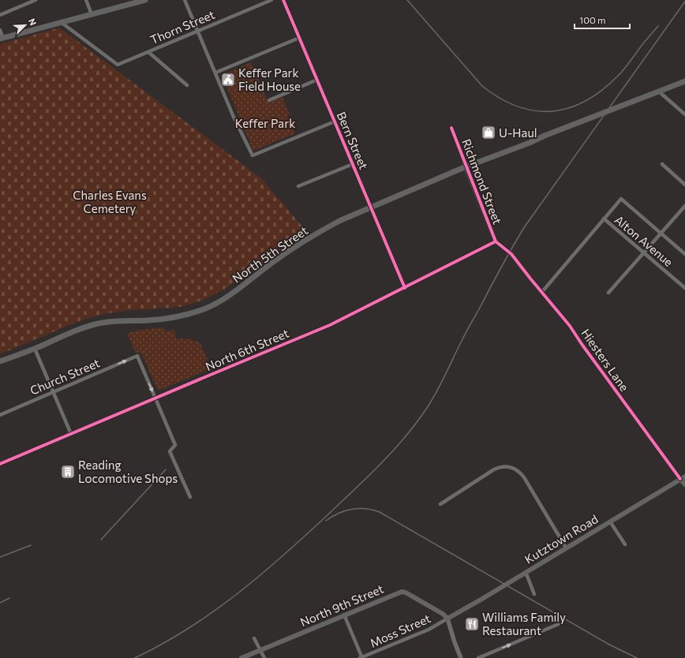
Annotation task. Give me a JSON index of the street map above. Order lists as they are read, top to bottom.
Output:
{
  "streets": {
    "main road": ["North 5th Street", "Kutztown Road", "North 9th Street"],
    "street": [
      "Thorn Street",
      "Bern Street",
      "Richmond Street",
      "Alton Avenue",
      "North 6th Street",
      "Hiesters Lane",
      "Church Street",
      "Moss Street"
    ]
  },
  "crossings": [
    ["Bern Street", "North 5th Street"],
    ["Bern Street", "North 6th Street"],
    ["Richmond Street", "North 5th Street"],
    ["Richmond Street", "North 6th Street"],
    ["North 6th Street", "Church Street"],
    ["Hiesters Lane", "Kutztown Road"],
    ["Kutztown Road", "North 9th Street"],
    ["Kutztown Road", "Moss Street"],
    ["North 9th Street", "Moss Street"]
  ],
  "parks": ["Keffer Park", "Charles Evans Cemetery"],
  "places": {
    "public building": ["Keffer Park Field House"],
    "shop": ["U-Haul"],
    "building": ["Reading Locomotive Shops"],
    "restaurant": ["Williams Family Restaurant"]
  },
  "scale_bar": "100 m",
  "north": "top right"
}
